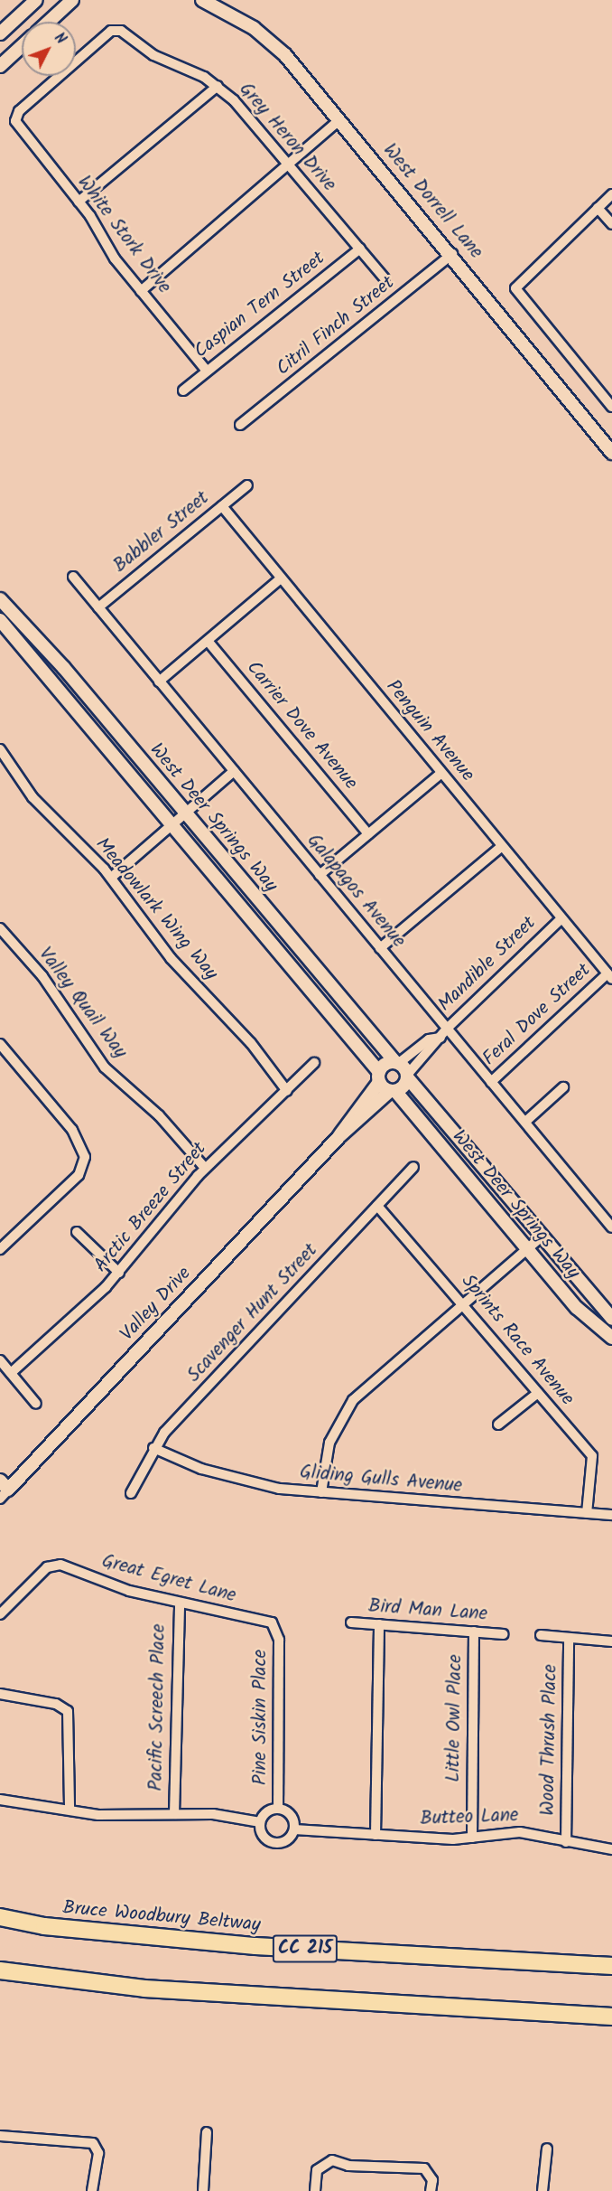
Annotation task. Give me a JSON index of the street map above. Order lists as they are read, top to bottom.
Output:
{
  "streets": {
    "highway": ["Bruce Woodbury Beltway", "CC 215"],
    "main road": ["West Dorrell Lane", "West Deer Springs Way", "Valley Drive"],
    "street": [
      "Grey Heron Drive",
      "White Stork Drive",
      "Caspian Tern Street",
      "Citril Finch Street",
      "Babbler Street",
      "Carrier Dove Avenue",
      "Penguin Avenue",
      "Galapagos Avenue",
      "Meadowlark Wing Way",
      "Mandible Street",
      "Valley Quail Way",
      "Feral Dove Street",
      "Arctic Breeze Street",
      "Scavenger Hunt Street",
      "Sprints Race Avenue",
      "Gliding Gulls Avenue",
      "Great Egret Lane",
      "Bird Man Lane",
      "Pacific Screech Place",
      "Pine Siskin Place",
      "Little Owl Place",
      "Wood Thrush Place",
      "Butteo Lane"
    ]
  },
  "crossings": [
    ["Grey Heron Drive", "White Stork Drive"],
    ["Grey Heron Drive", "Caspian Tern Street"],
    ["West Dorrell Lane", "Citril Finch Street"],
    ["White Stork Drive", "Caspian Tern Street"],
    ["Babbler Street", "Penguin Avenue"],
    ["Babbler Street", "Galapagos Avenue"],
    ["Penguin Avenue", "Mandible Street"],
    ["Penguin Avenue", "Feral Dove Street"],
    ["West Deer Springs Way", "Mandible Street"],
    ["West Deer Springs Way", "Valley Drive"],
    ["Galapagos Avenue", "Mandible Street"],
    ["Galapagos Avenue", "Feral Dove Street"],
    ["Meadowlark Wing Way", "Arctic Breeze Street"],
    ["Mandible Street", "Valley Drive"],
    ["Valley Quail Way", "Arctic Breeze Street"],
    ["Scavenger Hunt Street", "Sprints Race Avenue"],
    ["Scavenger Hunt Street", "Gliding Gulls Avenue"],
    ["Sprints Race Avenue", "Gliding Gulls Avenue"],
    ["Great Egret Lane", "Pacific Screech Place"],
    ["Great Egret Lane", "Pine Siskin Place"],
    ["Bird Man Lane", "Little Owl Place"],
    ["Pine Siskin Place", "Butteo Lane"],
    ["Little Owl Place", "Butteo Lane"],
    ["Wood Thrush Place", "Butteo Lane"]
  ],
  "north": "top right"
}
